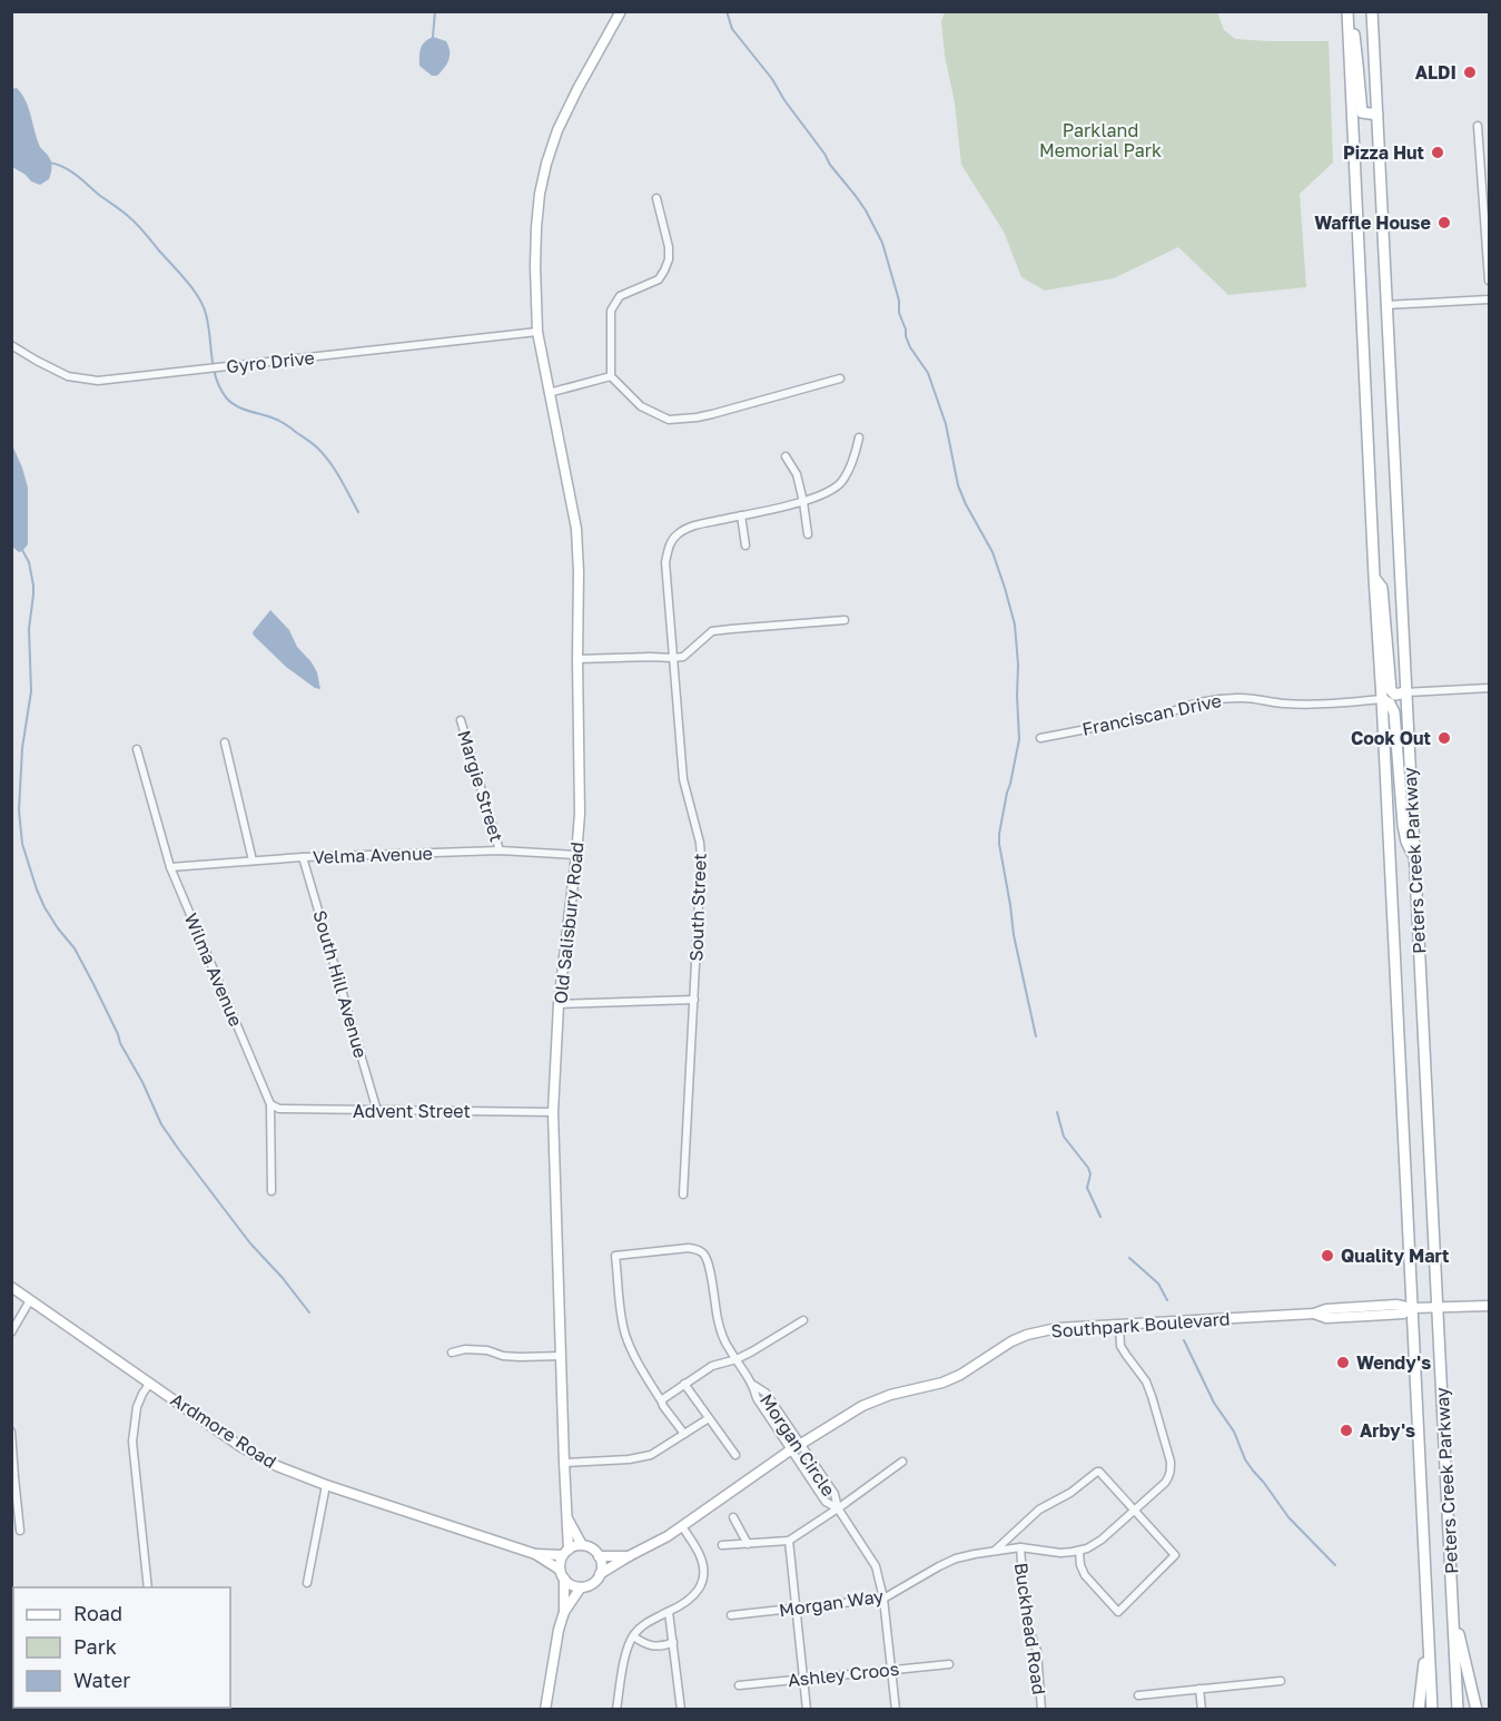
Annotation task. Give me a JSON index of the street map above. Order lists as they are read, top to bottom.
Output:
{
  "streets": {
    "main road": [
      "Peters Creek Parkway",
      "Old Salisbury Road",
      "Southpark Boulevard",
      "Ardmore Road"
    ],
    "street": [
      "Gyro Drive",
      "Franciscan Drive",
      "Margie Street",
      "Velma Avenue",
      "South Street",
      "Wilma Avenue",
      "South Hill Avenue",
      "Advent Street",
      "Morgan Circle",
      "Morgan Way",
      "Buckhead Road",
      "Ashley Croos"
    ]
  },
  "crossings": [
    ["Gyro Drive", "Old Salisbury Road"],
    ["Franciscan Drive", "Peters Creek Parkway"],
    ["Margie Street", "Velma Avenue"],
    ["Velma Avenue", "Old Salisbury Road"],
    ["Velma Avenue", "Wilma Avenue"],
    ["Velma Avenue", "South Hill Avenue"],
    ["Peters Creek Parkway", "Southpark Boulevard"],
    ["Old Salisbury Road", "Advent Street"],
    ["Old Salisbury Road", "Southpark Boulevard"],
    ["Old Salisbury Road", "Ardmore Road"],
    ["Wilma Avenue", "Advent Street"],
    ["South Hill Avenue", "Advent Street"],
    ["Southpark Boulevard", "Ardmore Road"],
    ["Southpark Boulevard", "Morgan Circle"],
    ["Morgan Circle", "Morgan Way"],
    ["Morgan Circle", "Ashley Croos"],
    ["Morgan Way", "Buckhead Road"]
  ],
  "parks": ["Parkland Memorial Park"],
  "places": [
    "ALDI",
    "Pizza Hut",
    "Waffle House",
    "Cook Out",
    "Quality Mart",
    "Wendy's",
    "Arby's"
  ],
  "legend": ["Road", "Park", "Water"]
}
